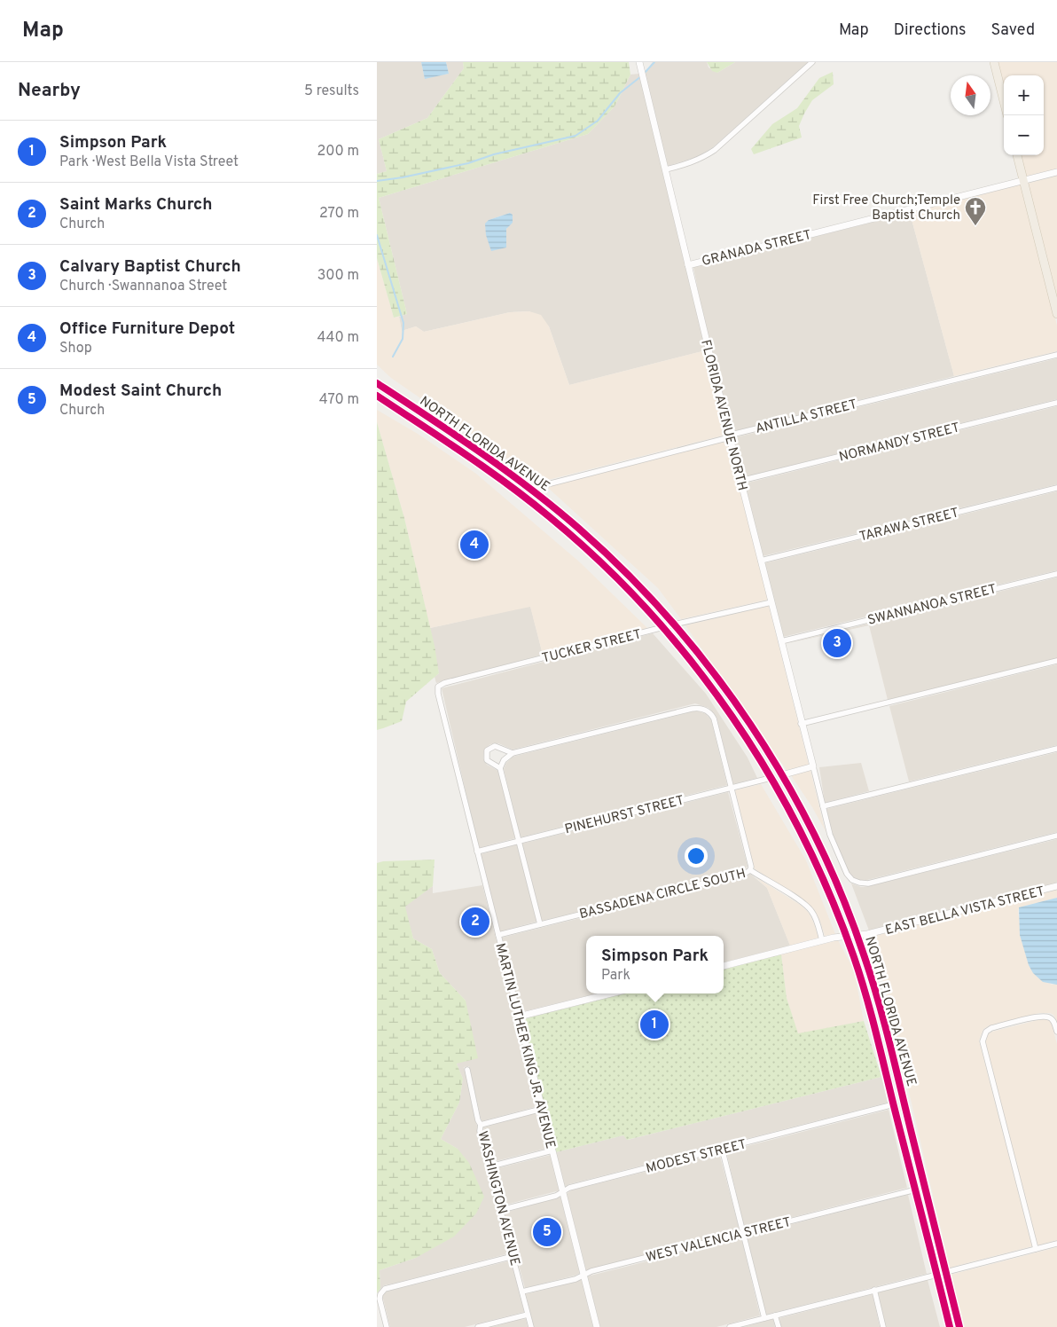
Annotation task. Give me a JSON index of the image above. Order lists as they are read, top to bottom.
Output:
{
  "streets": {
    "main road": ["NORTH FLORIDA AVENUE"],
    "street": [
      "GRANADA STREET",
      "FLORIDA AVENUE NORTH",
      "ANTILLA STREET",
      "NORMANDY STREET",
      "TARAWA STREET",
      "SWANNANOA STREET",
      "TUCKER STREET",
      "PINEHURST STREET",
      "BASSADENA CIRCLE SOUTH",
      "EAST BELLA VISTA STREET",
      "MARTIN LUTHER KING JR. AVENUE",
      "MODEST STREET",
      "WASHINGTON AVENUE",
      "WEST VALENCIA STREET"
    ]
  },
  "crossings": [
    ["GRANADA STREET", "FLORIDA AVENUE NORTH"],
    ["FLORIDA AVENUE NORTH", "ANTILLA STREET"],
    ["FLORIDA AVENUE NORTH", "NORMANDY STREET"],
    ["FLORIDA AVENUE NORTH", "TARAWA STREET"],
    ["FLORIDA AVENUE NORTH", "SWANNANOA STREET"],
    ["FLORIDA AVENUE NORTH", "TUCKER STREET"],
    ["ANTILLA STREET", "NORTH FLORIDA AVENUE"],
    ["NORTH FLORIDA AVENUE", "TUCKER STREET"],
    ["NORTH FLORIDA AVENUE", "PINEHURST STREET"],
    ["NORTH FLORIDA AVENUE", "EAST BELLA VISTA STREET"],
    ["NORTH FLORIDA AVENUE", "MODEST STREET"],
    ["NORTH FLORIDA AVENUE", "WEST VALENCIA STREET"],
    ["TUCKER STREET", "MARTIN LUTHER KING JR. AVENUE"],
    ["PINEHURST STREET", "MARTIN LUTHER KING JR. AVENUE"],
    ["BASSADENA CIRCLE SOUTH", "EAST BELLA VISTA STREET"],
    ["BASSADENA CIRCLE SOUTH", "MARTIN LUTHER KING JR. AVENUE"],
    ["MARTIN LUTHER KING JR. AVENUE", "MODEST STREET"],
    ["MARTIN LUTHER KING JR. AVENUE", "WEST VALENCIA STREET"],
    ["MODEST STREET", "WASHINGTON AVENUE"],
    ["WASHINGTON AVENUE", "WEST VALENCIA STREET"]
  ],
  "places": {
    "church": ["First Free Church;Temple Baptist Church"]
  },
  "north": "top",
  "page": {
    "header": "Map",
    "nav": ["Map", "Directions", "Saved"],
    "heading": ["Nearby", "5 results"],
    "map_buttons": ["+", "−"],
    "list": [
      {
        "mark": "1",
        "name": "Simpson Park",
        "note": "Park · West Bella Vista Street",
        "value": "200 m"
      },
      {
        "mark": "2",
        "name": "Saint Marks Church",
        "note": "Church",
        "value": "270 m"
      },
      {
        "mark": "3",
        "name": "Calvary Baptist Church",
        "note": "Church · Swannanoa Street",
        "value": "300 m"
      },
      {
        "mark": "4",
        "name": "Office Furniture Depot",
        "note": "Shop",
        "value": "440 m"
      },
      {
        "mark": "5",
        "name": "Modest Saint Church",
        "note": "Church",
        "value": "470 m"
      }
    ],
    "pins": [
      "4",
      "3",
      "2",
      "1",
      "5"
    ],
    "popup": ["Simpson Park", "Park"]
  }
}
